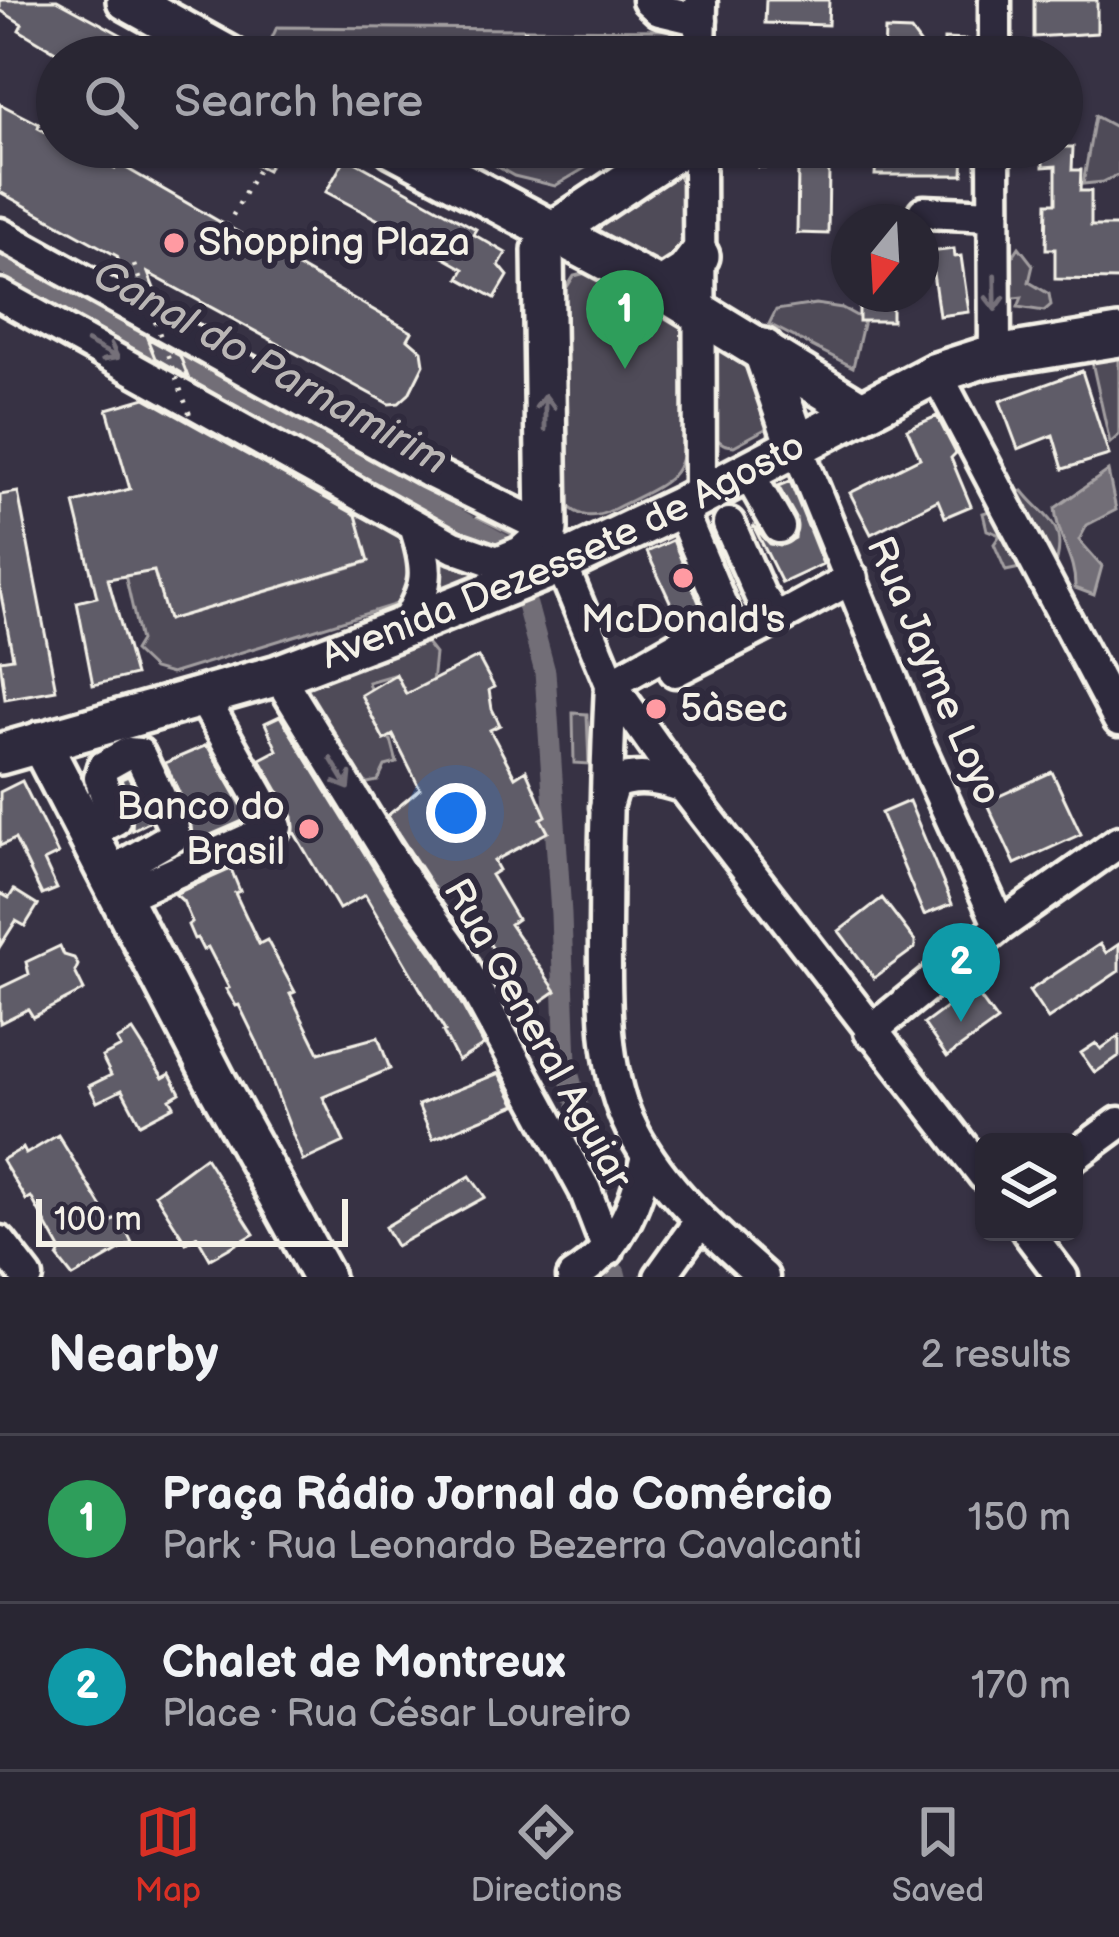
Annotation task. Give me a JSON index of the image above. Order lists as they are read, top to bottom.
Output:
{
  "streets": {
    "main road": ["Avenida Dezessete de Agosto"],
    "street": ["Rua Jayme Loyo", "Rua General Aguiar"]
  },
  "crossings": [
    ["Avenida Dezessete de Agosto", "Rua Jayme Loyo"],
    ["Avenida Dezessete de Agosto", "Rua General Aguiar"]
  ],
  "water": ["Canal do Parnamirim"],
  "places": [
    "Shopping Plaza",
    "McDonald's",
    "5àsec",
    "Banco do Brasil"
  ],
  "scale_bar": "100 m",
  "north": "bottom",
  "page": {
    "search": "Search here",
    "pins": ["1", "2"],
    "scale": "100 m",
    "heading": ["Nearby", "2 results"],
    "list": [
      {
        "mark": "1",
        "name": "Praça Rádio Jornal do Comércio",
        "note": "Park · Rua Leonardo Bezerra Cavalcanti",
        "value": "150 m"
      },
      {
        "mark": "2",
        "name": "Chalet de Montreux",
        "note": "Place · Rua César Loureiro",
        "value": "170 m"
      }
    ],
    "nav": ["Map", "Directions", "Saved"]
  }
}
